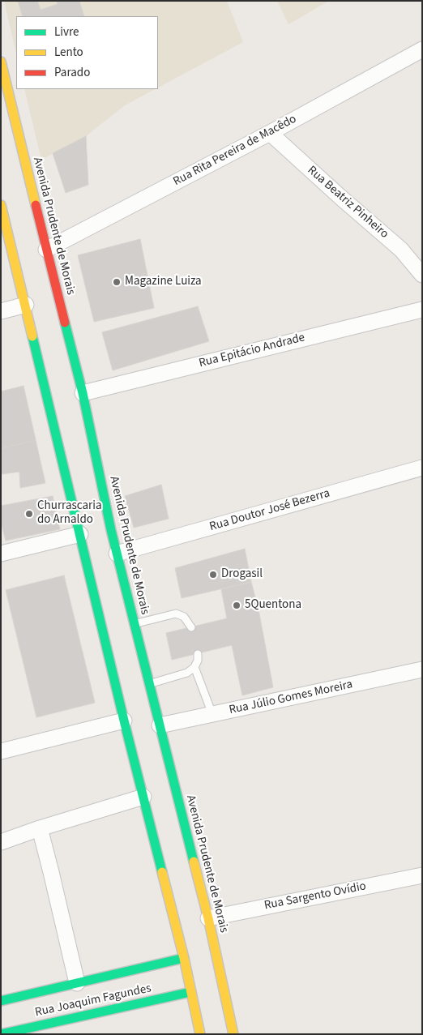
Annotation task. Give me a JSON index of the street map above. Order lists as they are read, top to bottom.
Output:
{
  "streets": {
    "main road": ["Avenida Prudente de Morais", "Rua Joaquim Fagundes"],
    "street": [
      "Rua Rita Pereira de Macêdo",
      "Rua Beatriz Pinheiro",
      "Rua Epitácio Andrade",
      "Rua Doutor José Bezerra",
      "Rua Júlio Gomes Moreira",
      "Rua Sargento Ovídio"
    ]
  },
  "crossings": [
    ["Rua Rita Pereira de Macêdo", "Rua Beatriz Pinheiro"],
    ["Rua Rita Pereira de Macêdo", "Avenida Prudente de Morais"],
    ["Avenida Prudente de Morais", "Rua Epitácio Andrade"],
    ["Avenida Prudente de Morais", "Rua Doutor José Bezerra"],
    ["Avenida Prudente de Morais", "Rua Júlio Gomes Moreira"],
    ["Avenida Prudente de Morais", "Rua Sargento Ovídio"]
  ],
  "places": [
    "Magazine Luiza",
    "Churrascaria do Arnaldo",
    "Drogasil",
    "5Quentona"
  ],
  "legend": ["Livre", "Lento", "Parado"]
}
